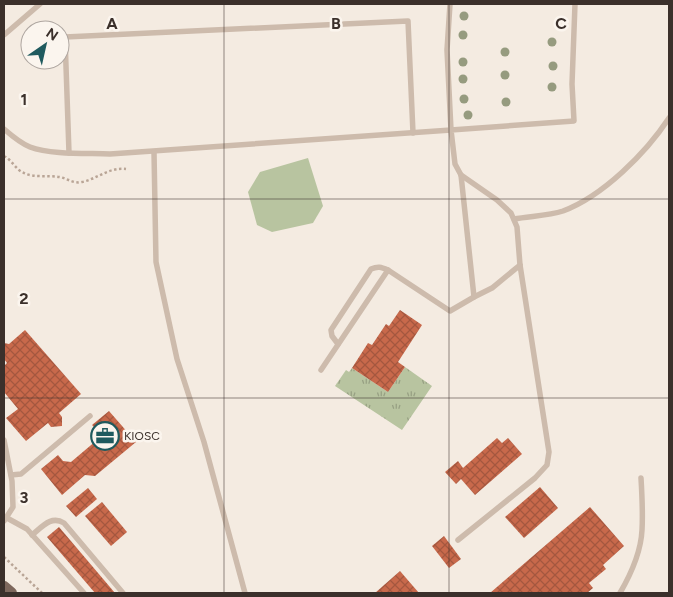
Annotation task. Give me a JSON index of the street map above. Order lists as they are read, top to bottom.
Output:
{
  "places": {
    "office": ["KIOSC"]
  },
  "north": "top right",
  "grid": {
    "columns": ["A", "B", "C"],
    "rows": ["1", "2", "3"]
  }
}
